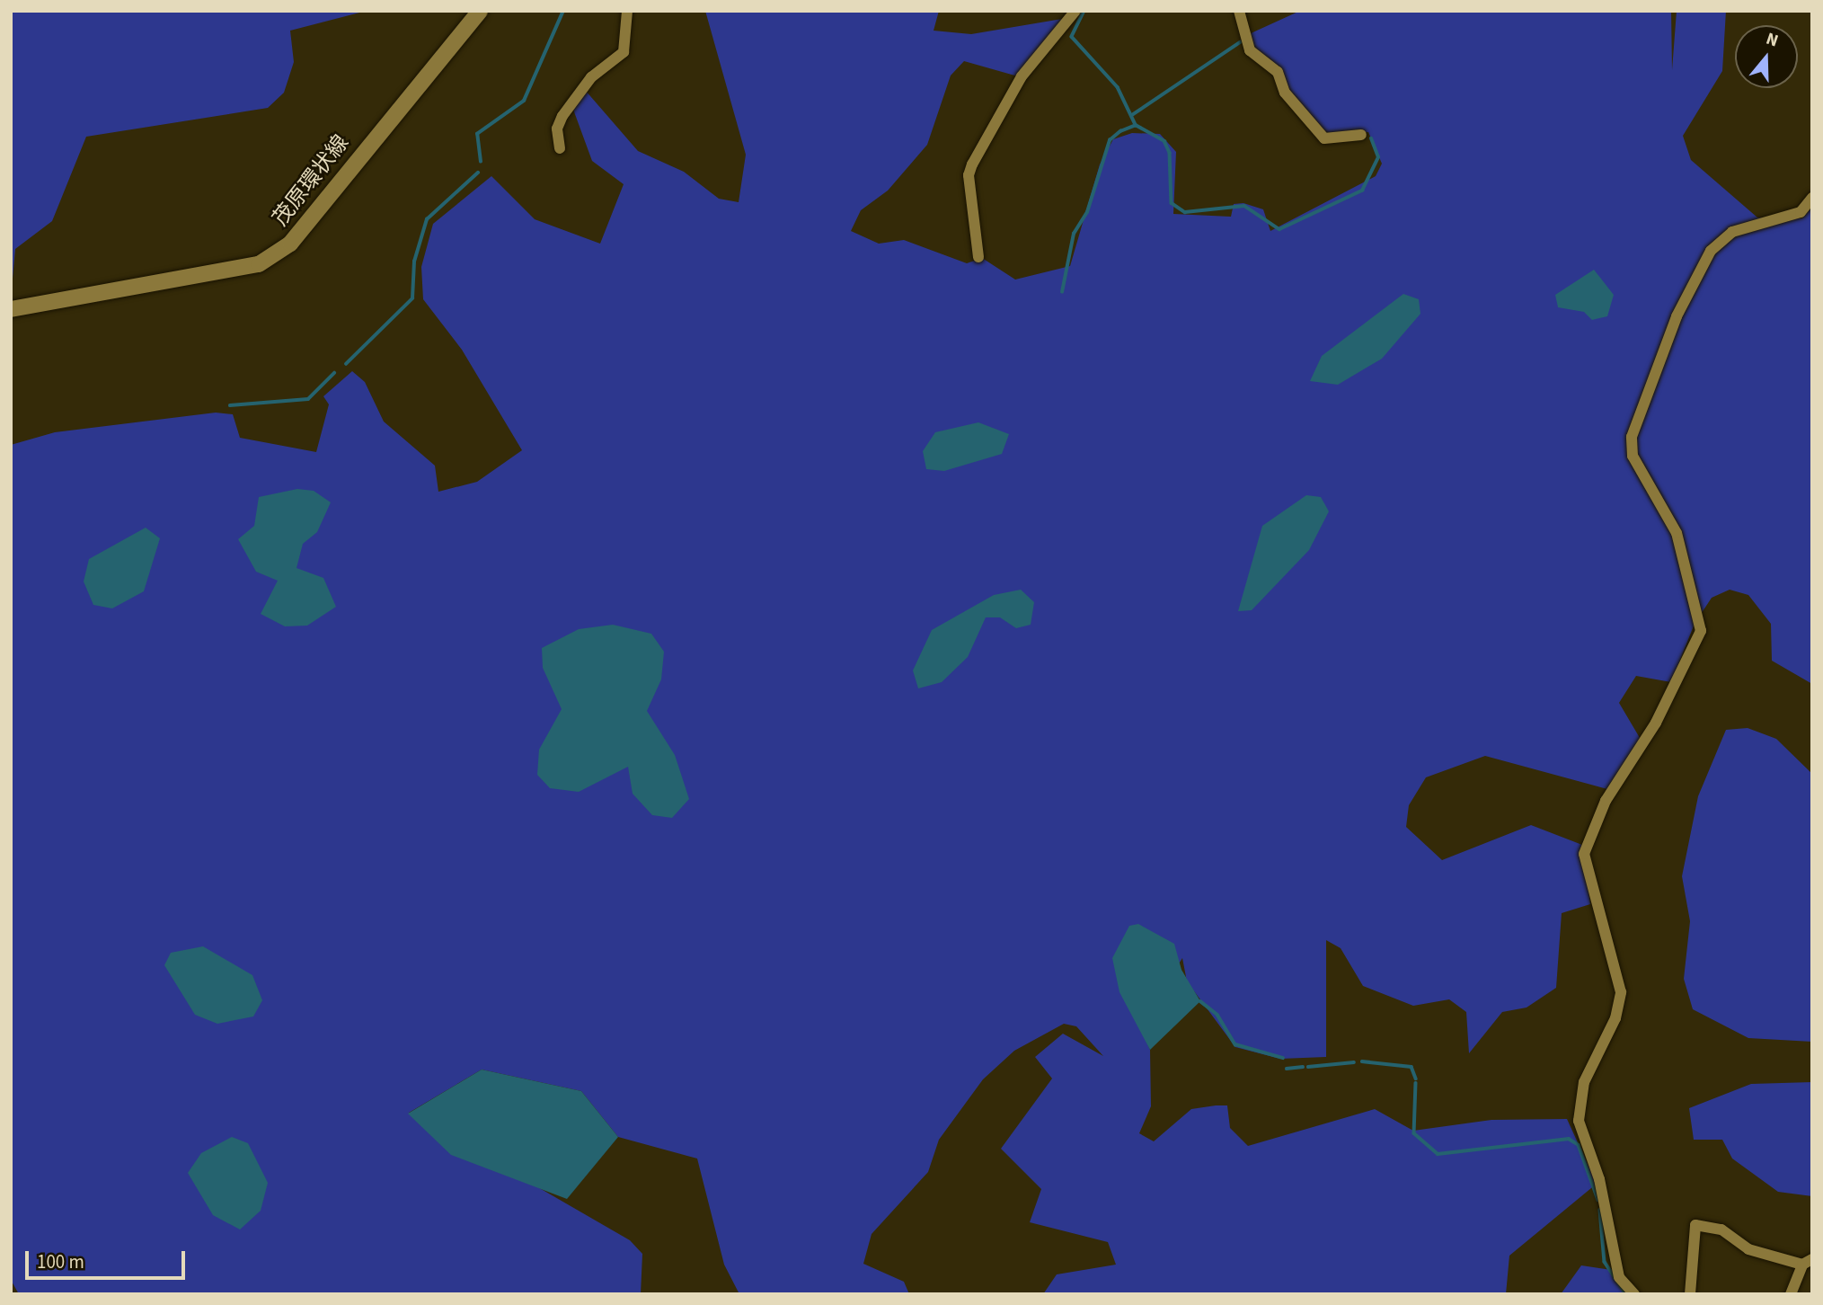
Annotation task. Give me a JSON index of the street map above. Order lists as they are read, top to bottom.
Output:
{
  "streets": {
    "main road": ["茂原環状線"]
  },
  "scale_bar": "100 m",
  "north": "top"
}
